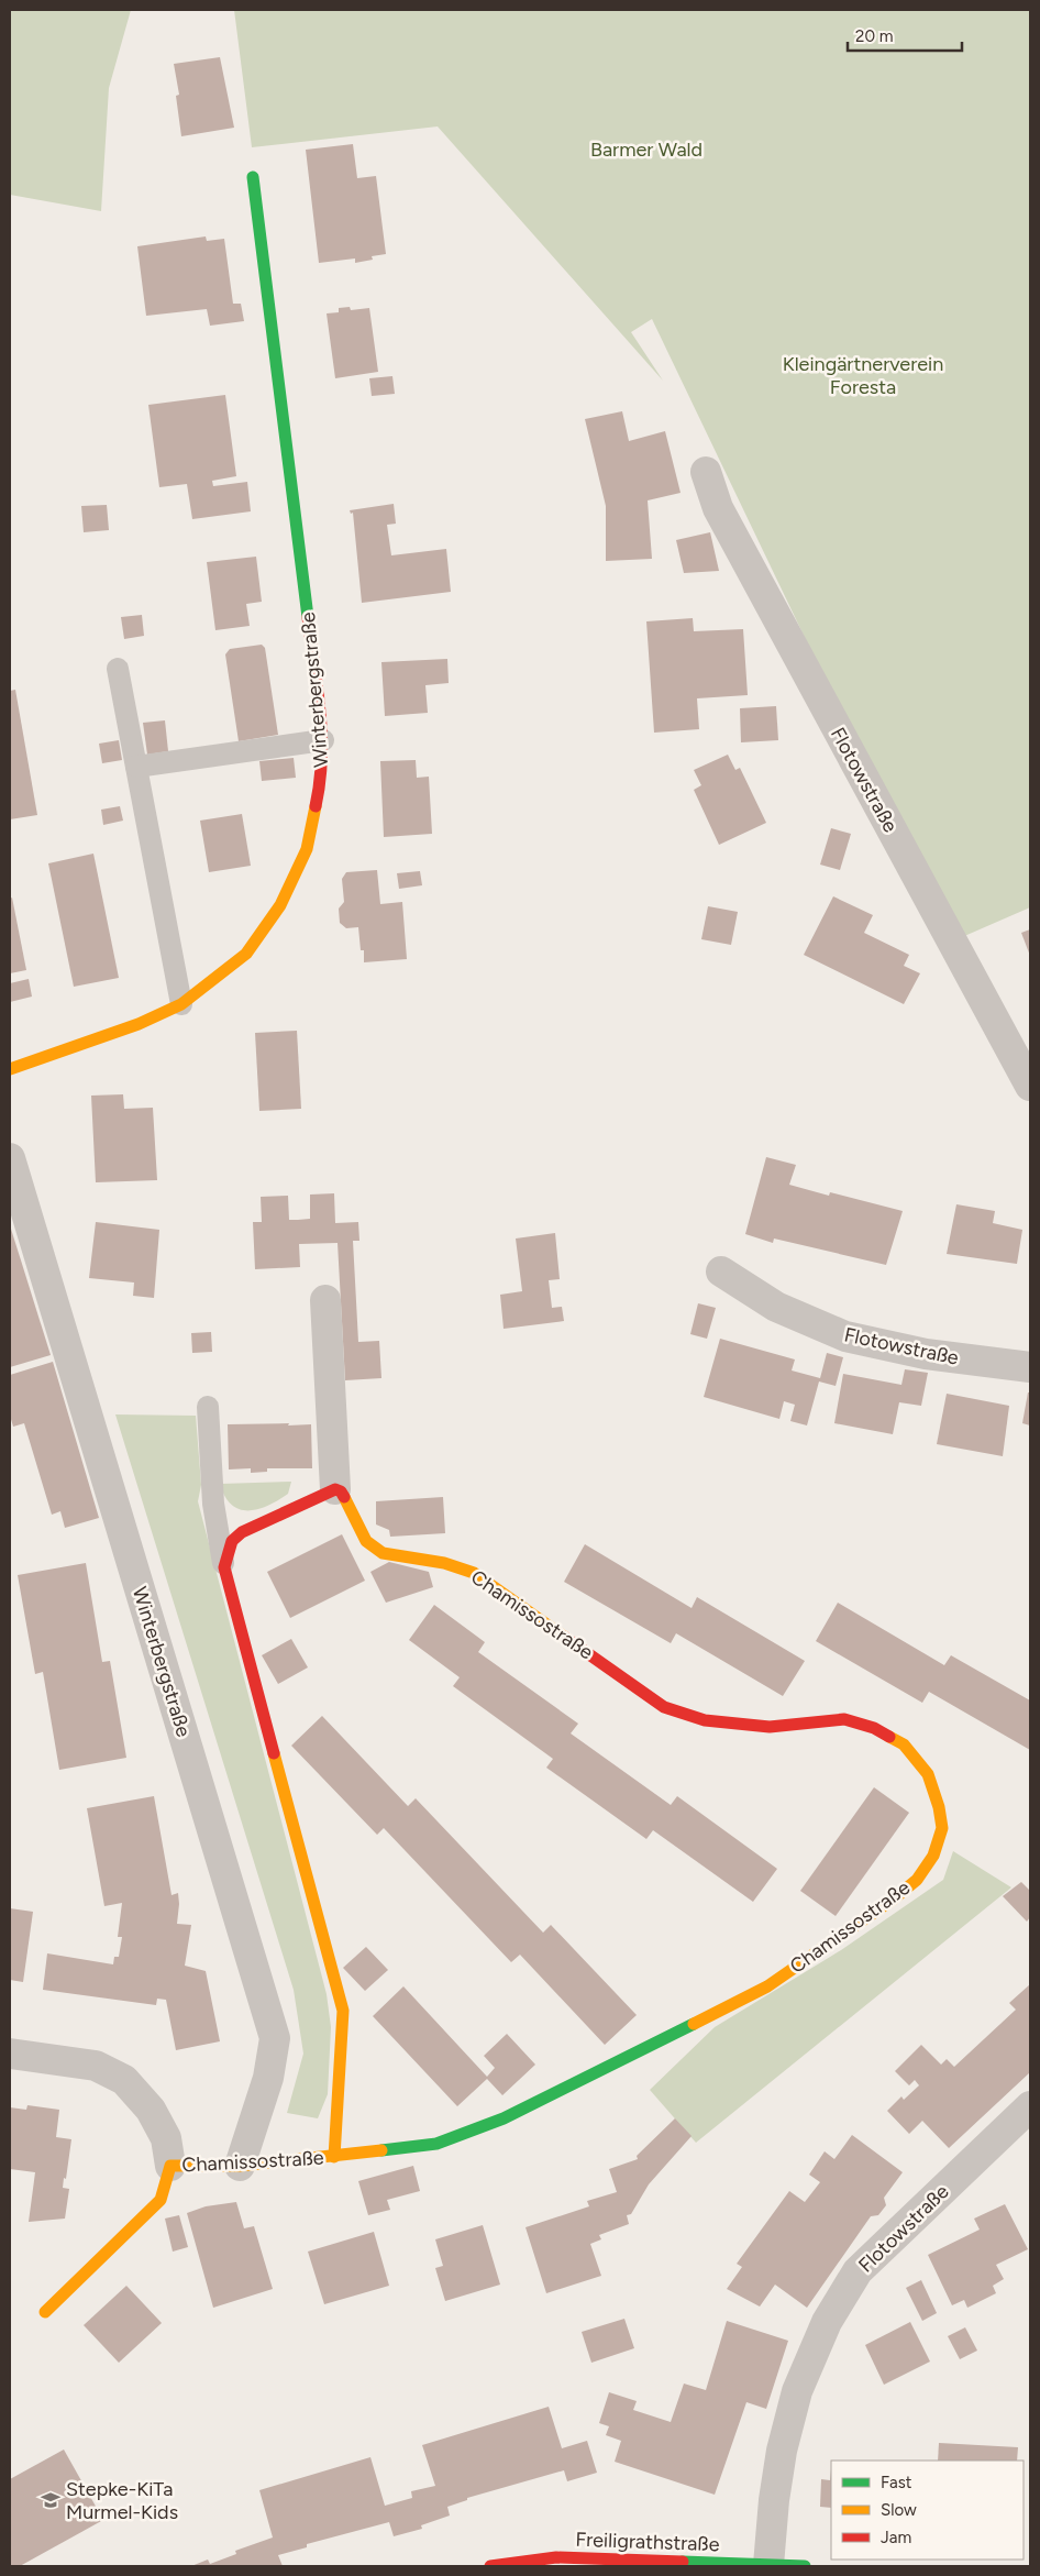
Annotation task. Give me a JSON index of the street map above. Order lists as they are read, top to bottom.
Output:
{
  "streets": {
    "street": [
      "Winterbergstraße",
      "Flotowstraße",
      "Chamissostraße",
      "Freiligrathstraße"
    ]
  },
  "crossings": [
    ["Winterbergstraße", "Chamissostraße"],
    ["Flotowstraße", "Freiligrathstraße"]
  ],
  "parks": ["Barmer Wald", "Kleingärtnerverein Foresta"],
  "places": {
    "school or university": ["Stepke-KiTa Murmel-Kids"]
  },
  "legend": ["Fast", "Slow", "Jam"],
  "scale_bar": "20 m"
}
